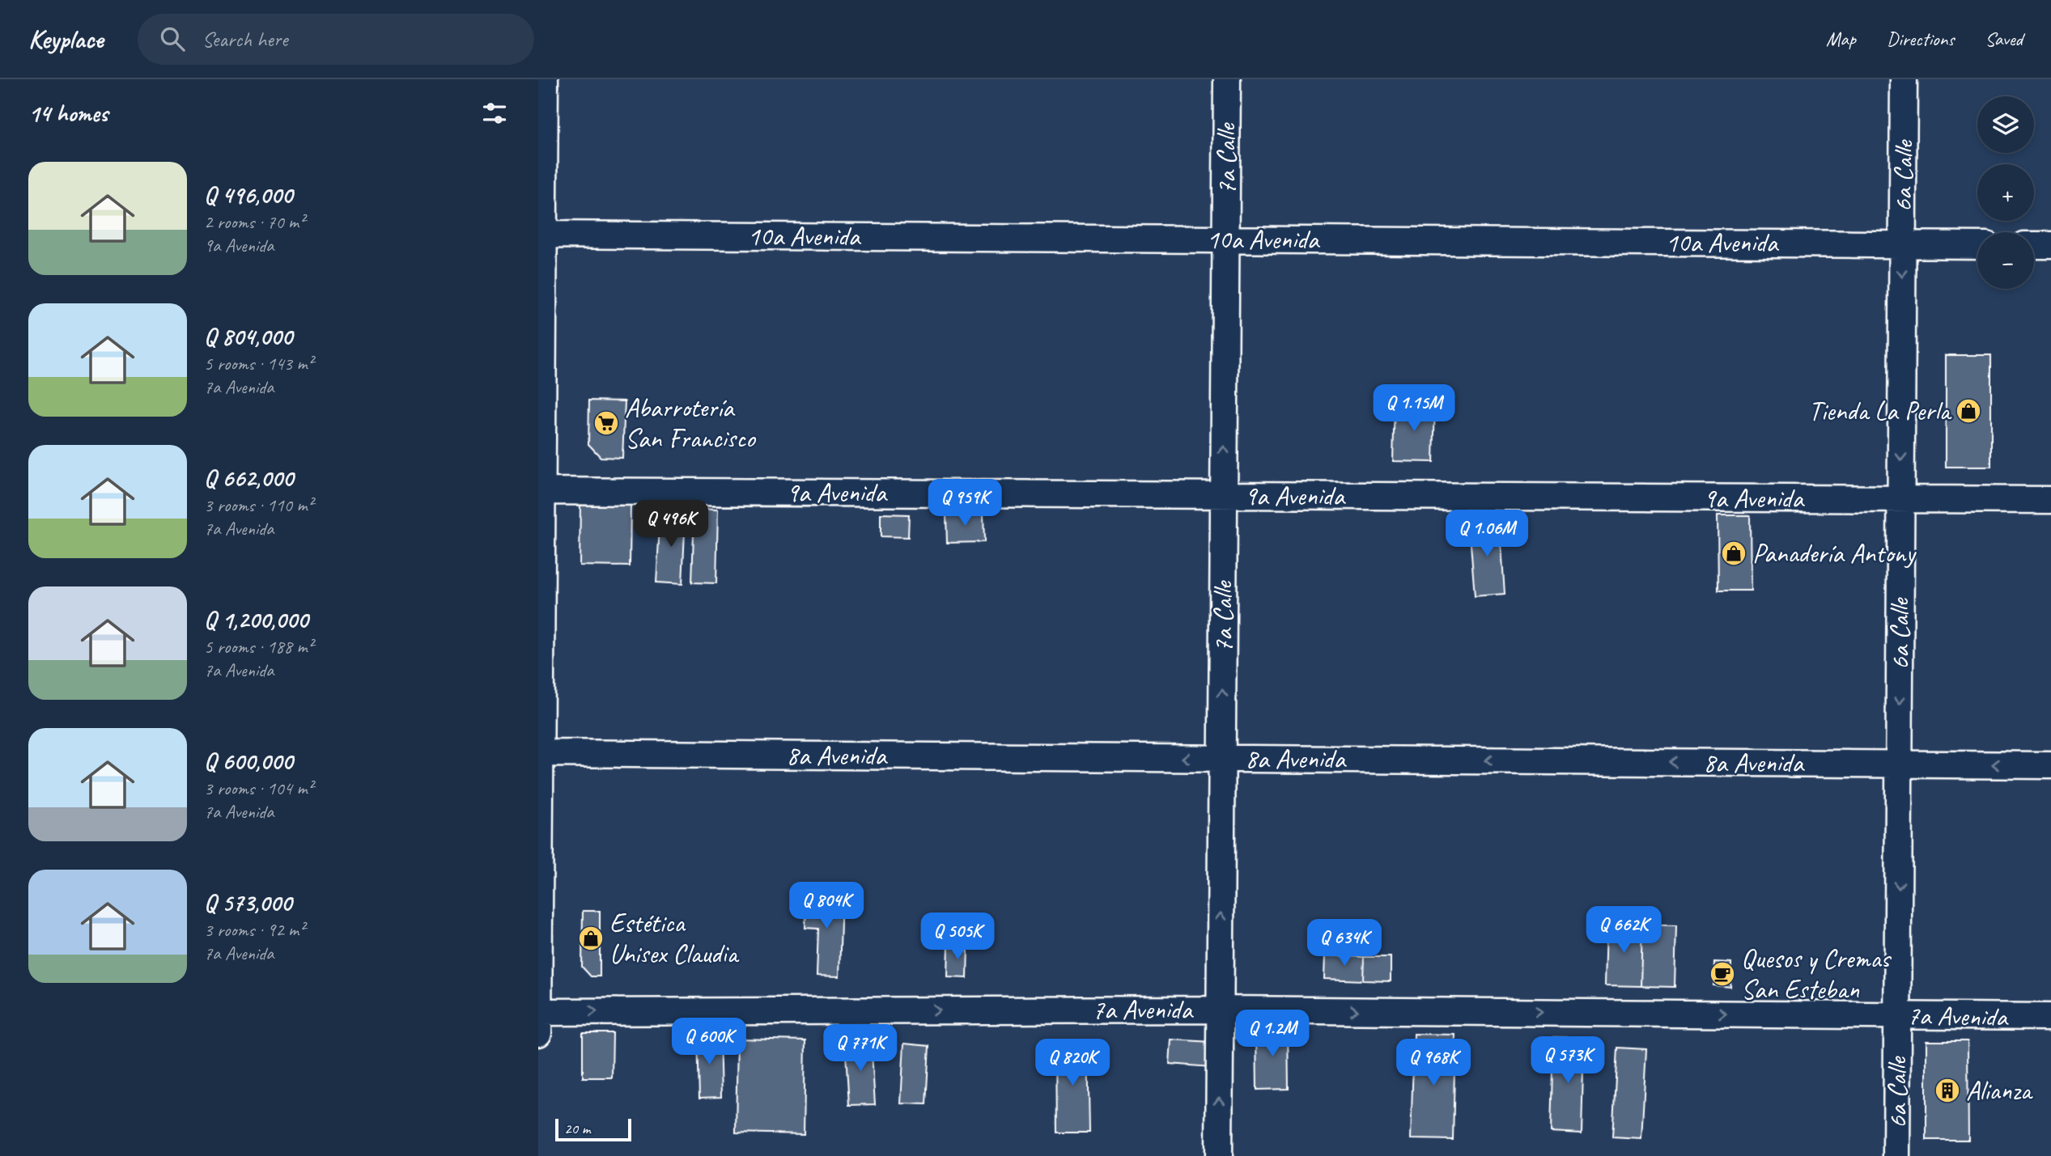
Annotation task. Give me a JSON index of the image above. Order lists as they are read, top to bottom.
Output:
{
  "streets": {
    "street": [
      "7a Calle",
      "6a Calle",
      "10a Avenida",
      "9a Avenida",
      "8a Avenida",
      "7a Avenida"
    ]
  },
  "crossings": [
    ["7a Calle", "10a Avenida"],
    ["7a Calle", "9a Avenida"],
    ["7a Calle", "8a Avenida"],
    ["7a Calle", "7a Avenida"],
    ["6a Calle", "10a Avenida"],
    ["6a Calle", "9a Avenida"],
    ["6a Calle", "8a Avenida"],
    ["6a Calle", "7a Avenida"]
  ],
  "one_way": [
    "7a Calle",
    "6a Calle",
    "8a Avenida",
    "7a Avenida"
  ],
  "places": {
    "shop": ["Tienda La Perla", "Panadería Antony", "Estética Unisex Claudia"],
    "supermarket": ["Abarrotería San Francisco"],
    "cafe": ["Quesos y Cremas San Esteban"],
    "building": ["Alianza"]
  },
  "scale_bar": "20 m",
  "page": {
    "header": "Keyplace",
    "search": "Search here",
    "nav": ["Map", "Directions", "Saved"],
    "heading": "14 homes",
    "map_buttons": ["+", "−"],
    "list": [
      {
        "name": "Q 496,000",
        "note": "2 rooms · 70 m² · 9a Avenida"
      },
      {
        "name": "Q 804,000",
        "note": "5 rooms · 143 m² · 7a Avenida"
      },
      {
        "name": "Q 662,000",
        "note": "3 rooms · 110 m² · 7a Avenida"
      },
      {
        "name": "Q 1,200,000",
        "note": "5 rooms · 188 m² · 7a Avenida"
      },
      {
        "name": "Q 600,000",
        "note": "3 rooms · 104 m² · 7a Avenida"
      },
      {
        "name": "Q 573,000",
        "note": "3 rooms · 92 m² · 7a Avenida"
      }
    ],
    "price": [
      "Q 1.15M",
      "Q 959K",
      "Q 496K",
      "Q 1.06M",
      "Q 804K",
      "Q 662K",
      "Q 505K",
      "Q 634K",
      "Q 1.2M",
      "Q 600K",
      "Q 771K",
      "Q 573K",
      "Q 820K",
      "Q 968K"
    ],
    "scale": "20 m"
  }
}
